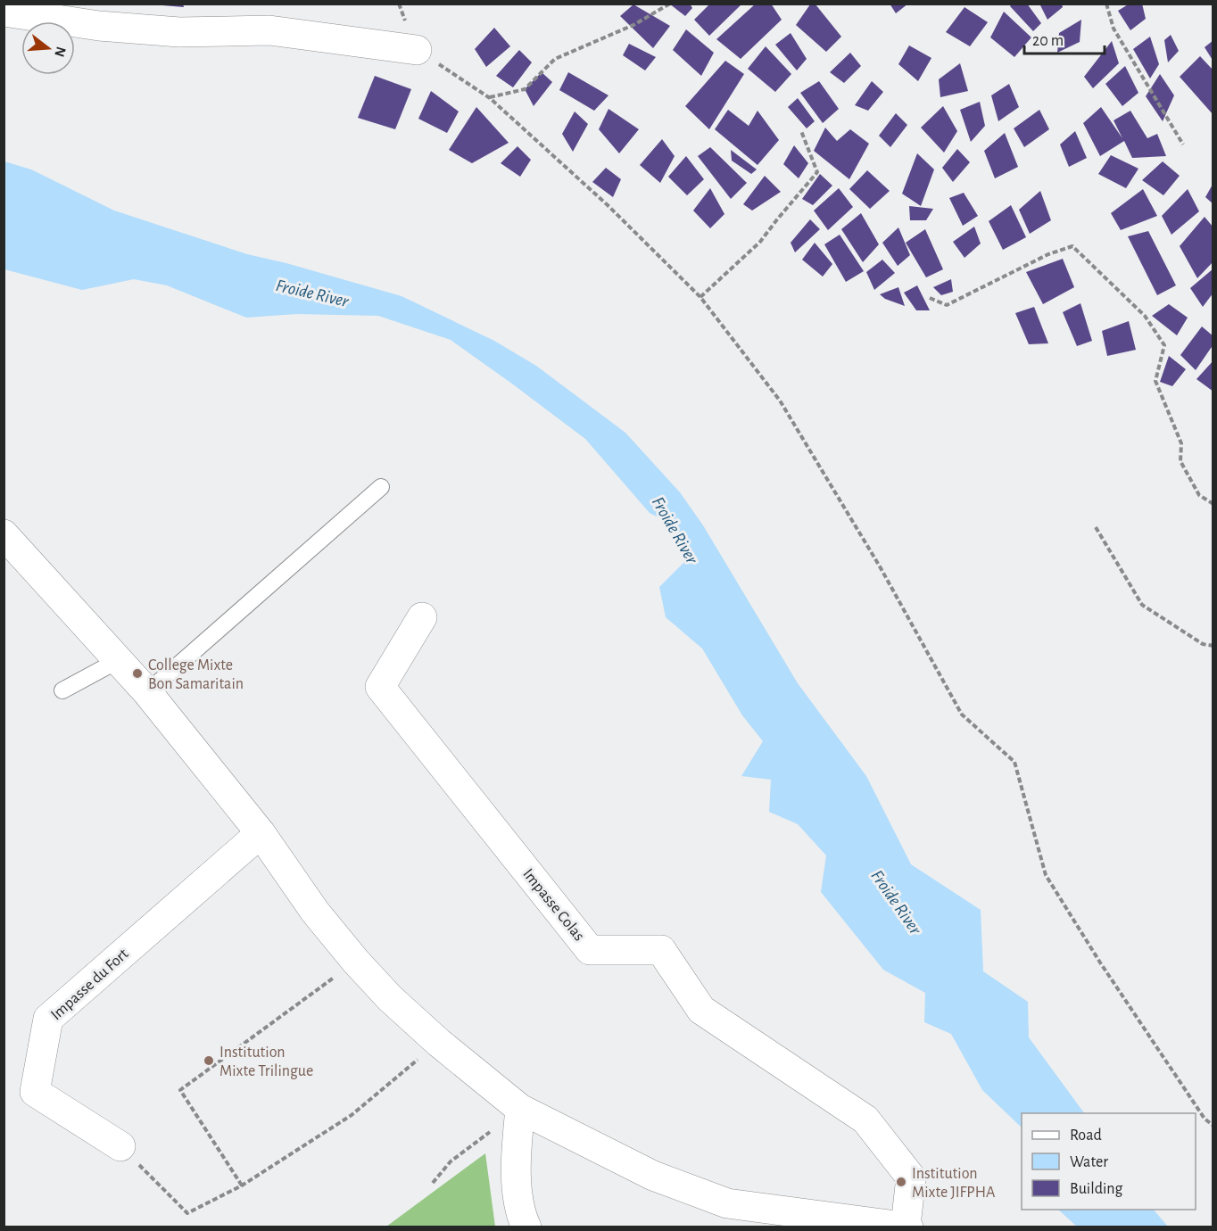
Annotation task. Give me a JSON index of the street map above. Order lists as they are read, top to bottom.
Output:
{
  "streets": {
    "street": ["Impasse Colas", "Impasse du Fort"]
  },
  "water": ["Froide River"],
  "places": ["College Mixte Bon Samaritain", "Institution Mixte Trilingue", "Institution Mixte JIFPHA"],
  "legend": ["Road", "Water", "Building"],
  "scale_bar": "20 m",
  "north": "right"
}
